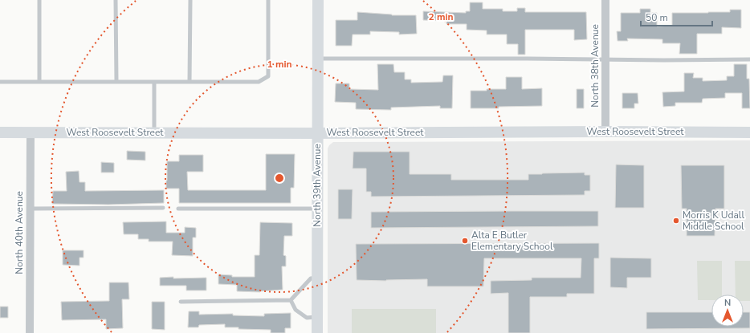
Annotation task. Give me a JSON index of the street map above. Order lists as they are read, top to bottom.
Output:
{
  "streets": {
    "street": [
      "North 38th Avenue",
      "West Roosevelt Street",
      "North 39th Avenue",
      "North 40th Avenue"
    ]
  },
  "crossings": [
    ["North 38th Avenue", "West Roosevelt Street"],
    ["West Roosevelt Street", "North 39th Avenue"],
    ["West Roosevelt Street", "North 40th Avenue"]
  ],
  "places": ["Morris K Udall Middle School", "Alta E Butler Elementary School"],
  "scale_bar": "50 m",
  "north": "top",
  "rings": ["2 min", "1 min"]
}
